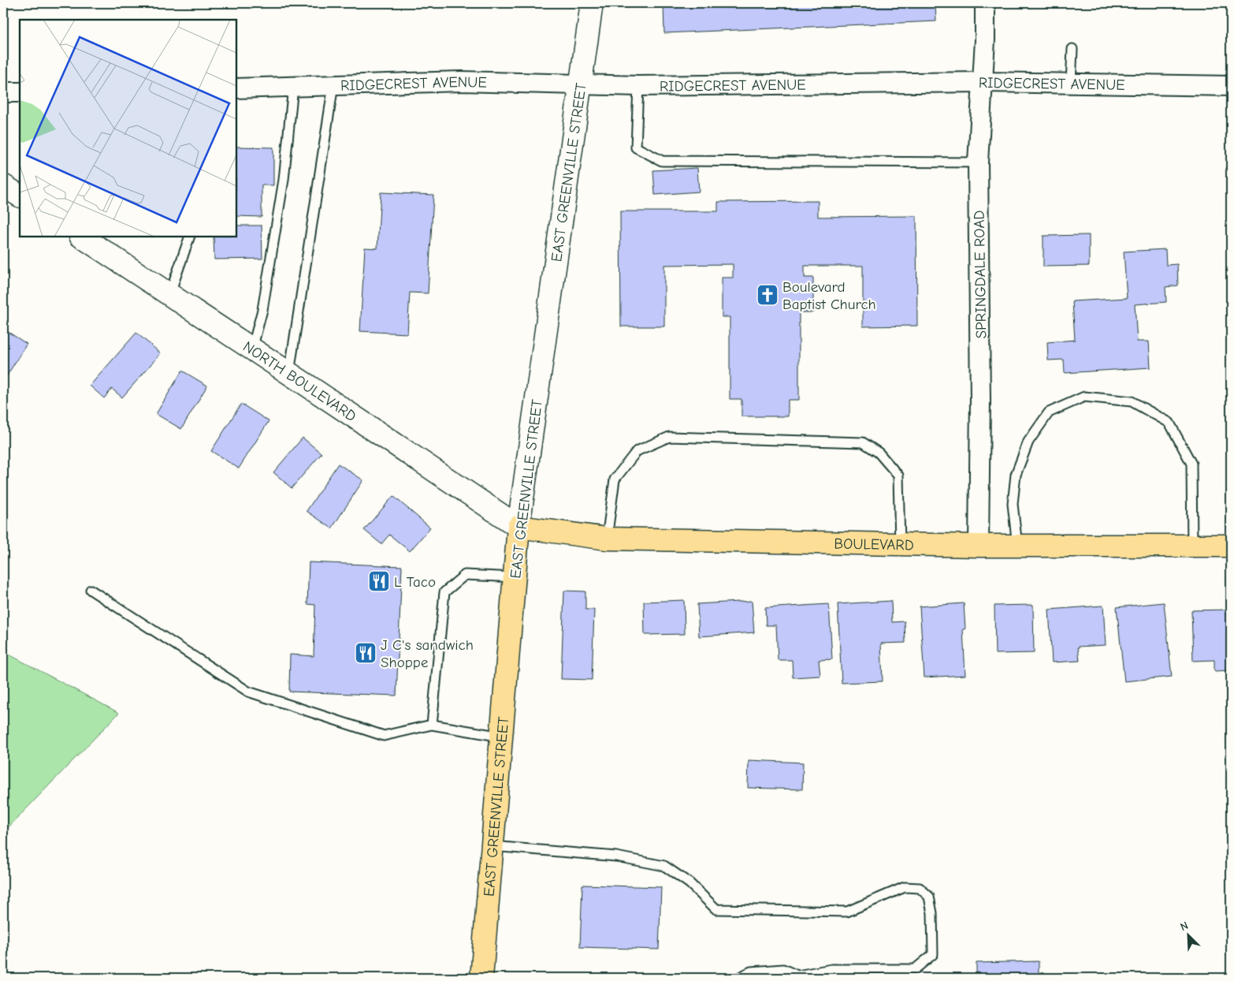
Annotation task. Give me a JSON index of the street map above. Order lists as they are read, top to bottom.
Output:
{
  "streets": {
    "main road": ["EAST GREENVILLE STREET", "BOULEVARD"],
    "street": ["RIDGECREST AVENUE", "SPRINGDALE ROAD", "NORTH BOULEVARD"]
  },
  "crossings": [
    ["RIDGECREST AVENUE", "EAST GREENVILLE STREET"],
    ["RIDGECREST AVENUE", "SPRINGDALE ROAD"],
    ["EAST GREENVILLE STREET", "NORTH BOULEVARD"],
    ["EAST GREENVILLE STREET", "BOULEVARD"],
    ["SPRINGDALE ROAD", "BOULEVARD"],
    ["NORTH BOULEVARD", "BOULEVARD"]
  ],
  "places": {
    "church": ["Boulevard Baptist Church"],
    "restaurant": ["L Taco", "J C's sandwich Shoppe"]
  },
  "north": "top left"
}
